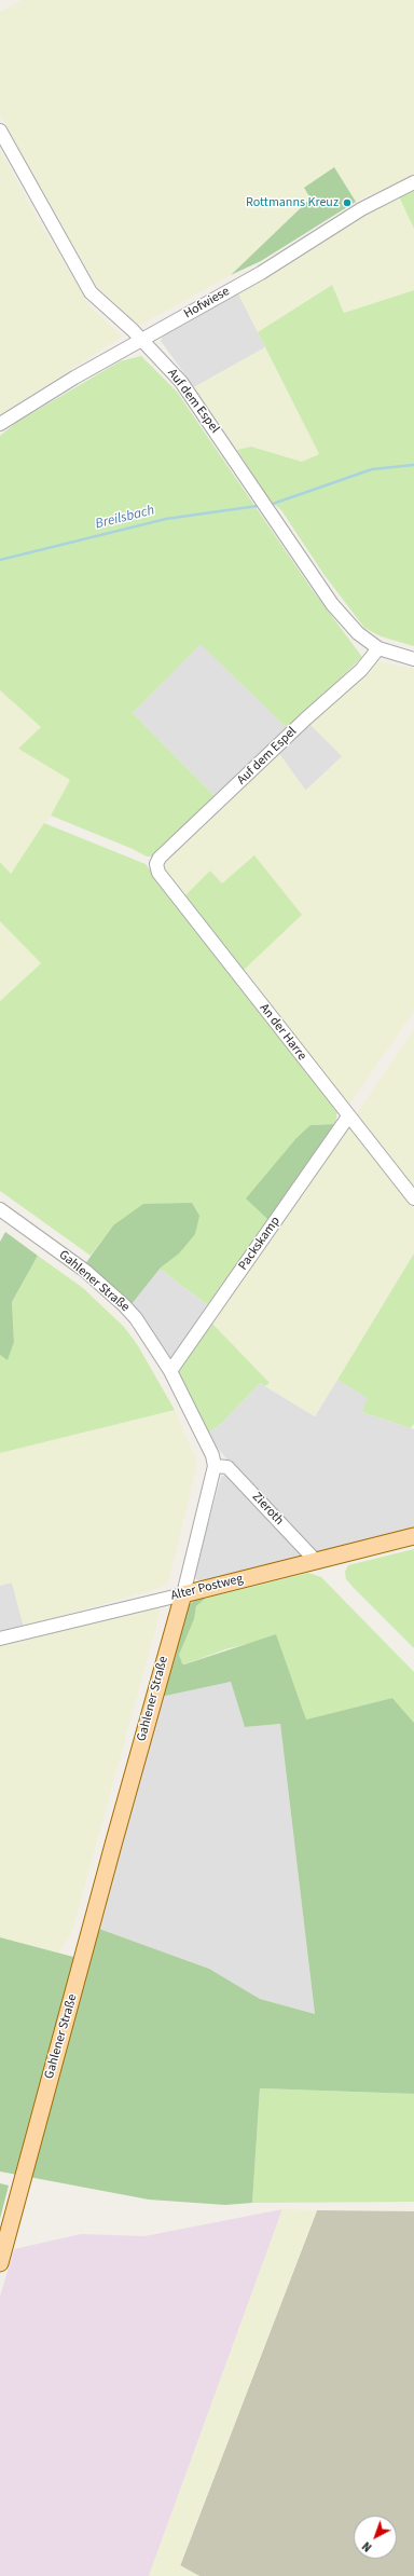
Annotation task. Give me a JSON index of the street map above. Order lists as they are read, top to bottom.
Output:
{
  "streets": {
    "main road": ["Gahlener Straße", "Alter Postweg"],
    "street": [
      "Hofwiese",
      "Auf dem Espel",
      "An der Harre",
      "Packskamp",
      "Zieroth"
    ]
  },
  "crossings": [
    ["Hofwiese", "Auf dem Espel"],
    ["Auf dem Espel", "An der Harre"],
    ["An der Harre", "Packskamp"],
    ["Packskamp", "Gahlener Straße"],
    ["Gahlener Straße", "Zieroth"],
    ["Gahlener Straße", "Alter Postweg"],
    ["Zieroth", "Alter Postweg"]
  ],
  "water": ["Breilsbach"],
  "places": ["Rottmanns Kreuz"],
  "north": "bottom left"
}
